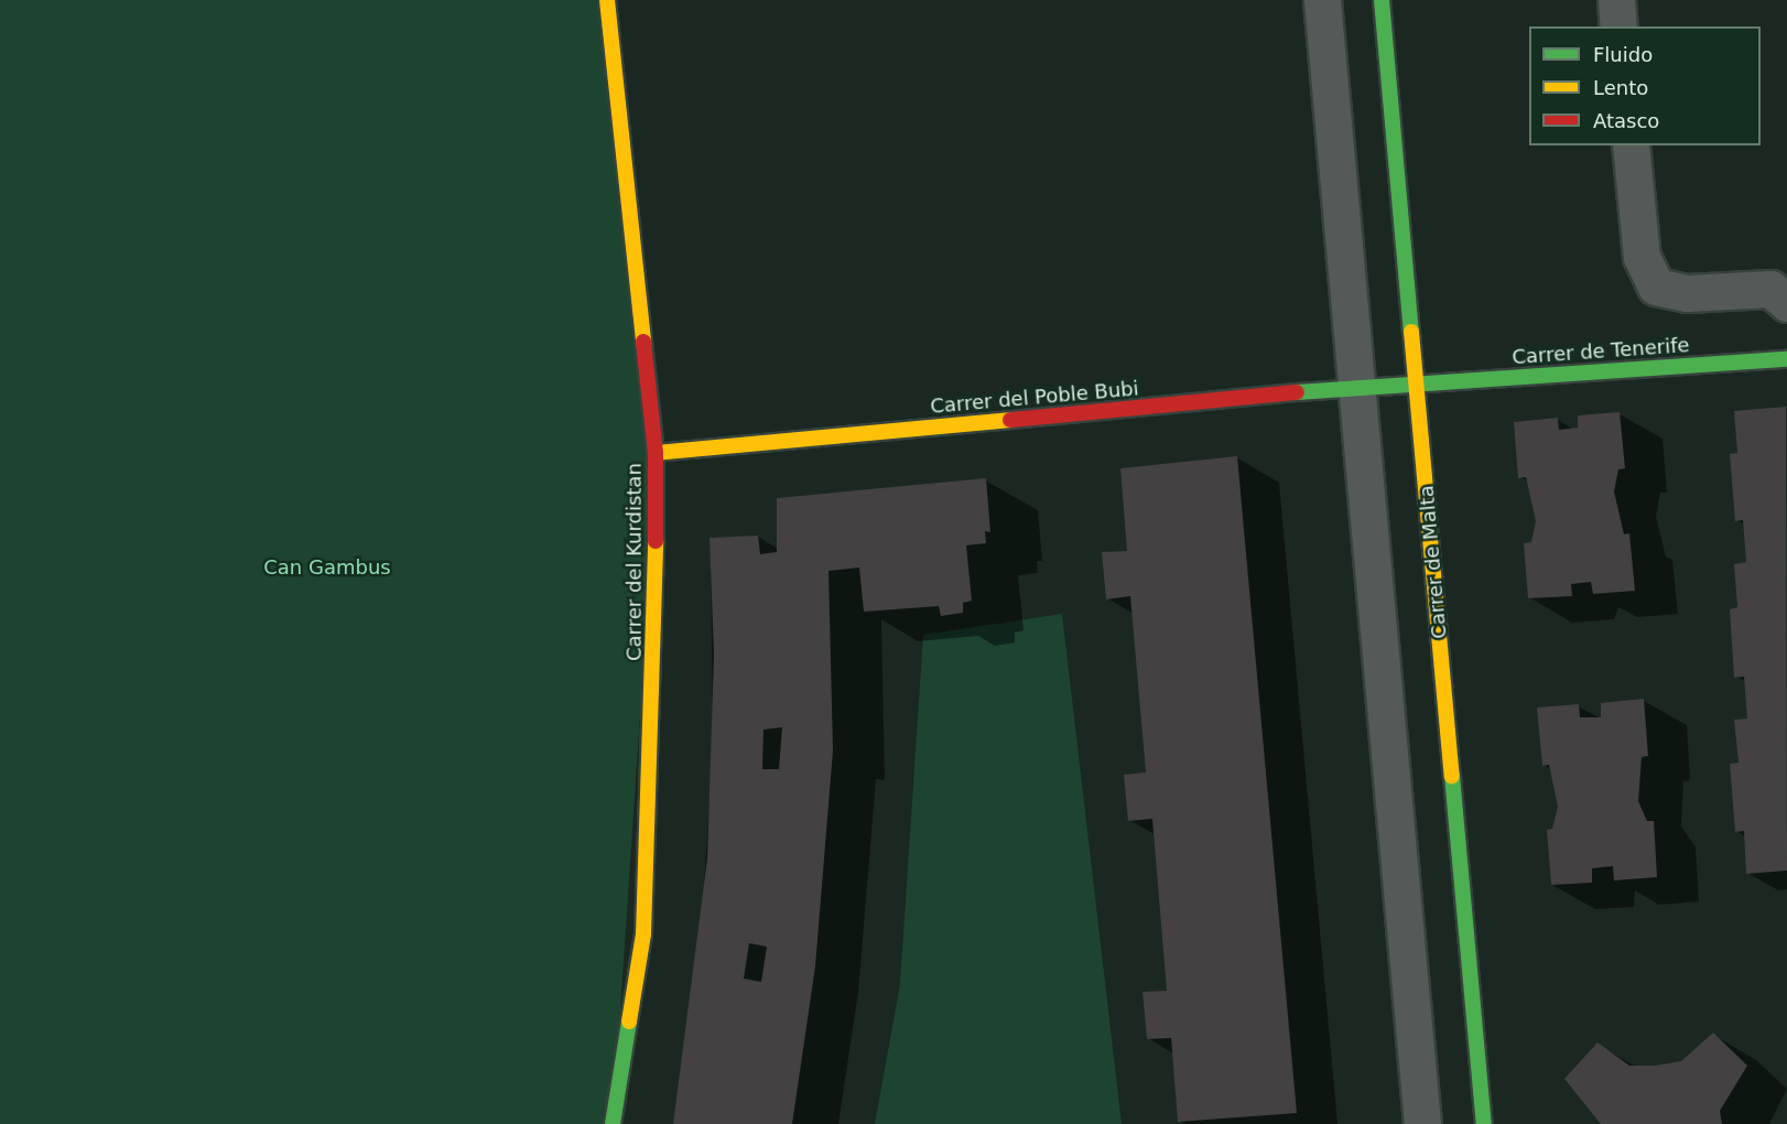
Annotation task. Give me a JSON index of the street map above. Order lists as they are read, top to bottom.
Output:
{
  "streets": {
    "street": [
      "Carrer de Tenerife",
      "Carrer del Poble Bubi",
      "Carrer del Kurdistan",
      "Carrer de Malta"
    ]
  },
  "crossings": [
    ["Carrer de Tenerife", "Carrer del Poble Bubi"],
    ["Carrer de Tenerife", "Carrer de Malta"],
    ["Carrer del Poble Bubi", "Carrer del Kurdistan"],
    ["Carrer del Poble Bubi", "Carrer de Malta"]
  ],
  "parks": ["Can Gambus"],
  "legend": ["Fluido", "Lento", "Atasco"]
}
